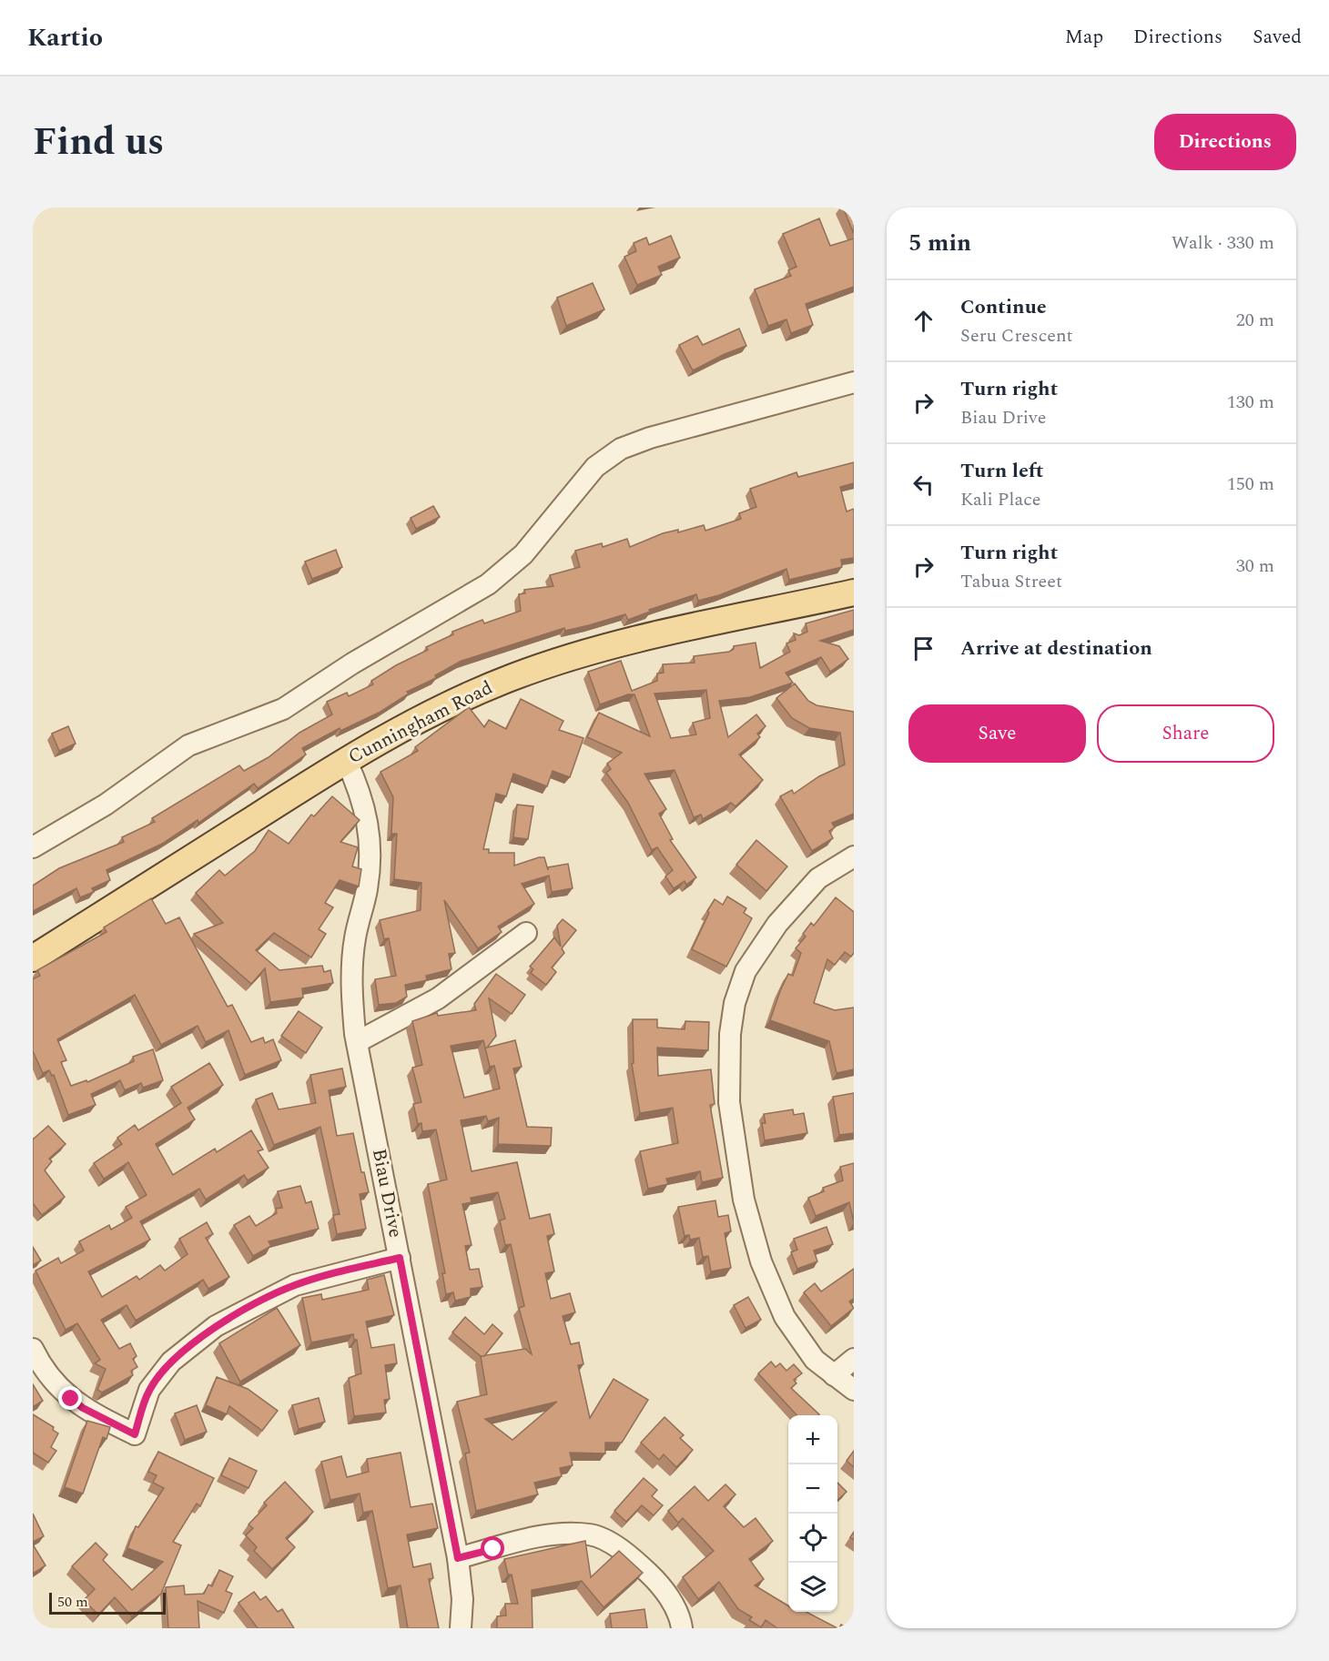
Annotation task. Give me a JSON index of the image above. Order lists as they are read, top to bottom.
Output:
{
  "streets": {
    "main road": ["Cunningham Road"],
    "street": ["Biau Drive"]
  },
  "crossings": [
    ["Cunningham Road", "Biau Drive"]
  ],
  "scale_bar": "50 m",
  "page": {
    "header": "Kartio",
    "nav": ["Map", "Directions", "Saved"],
    "title": "Find us",
    "buttons": [
      "Directions",
      ["Save", "Share"]
    ],
    "heading": ["5 min", "Walk · 330 m"],
    "list": [
      ["Continue", "Seru Crescent", "20 m"],
      ["Turn right", "Biau Drive", "130 m"],
      ["Turn left", "Kali Place", "150 m"],
      ["Turn right", "Tabua Street", "30 m"],
      "Arrive at destination"
    ],
    "map_buttons": ["+", "−"],
    "scale": "50 m"
  }
}
